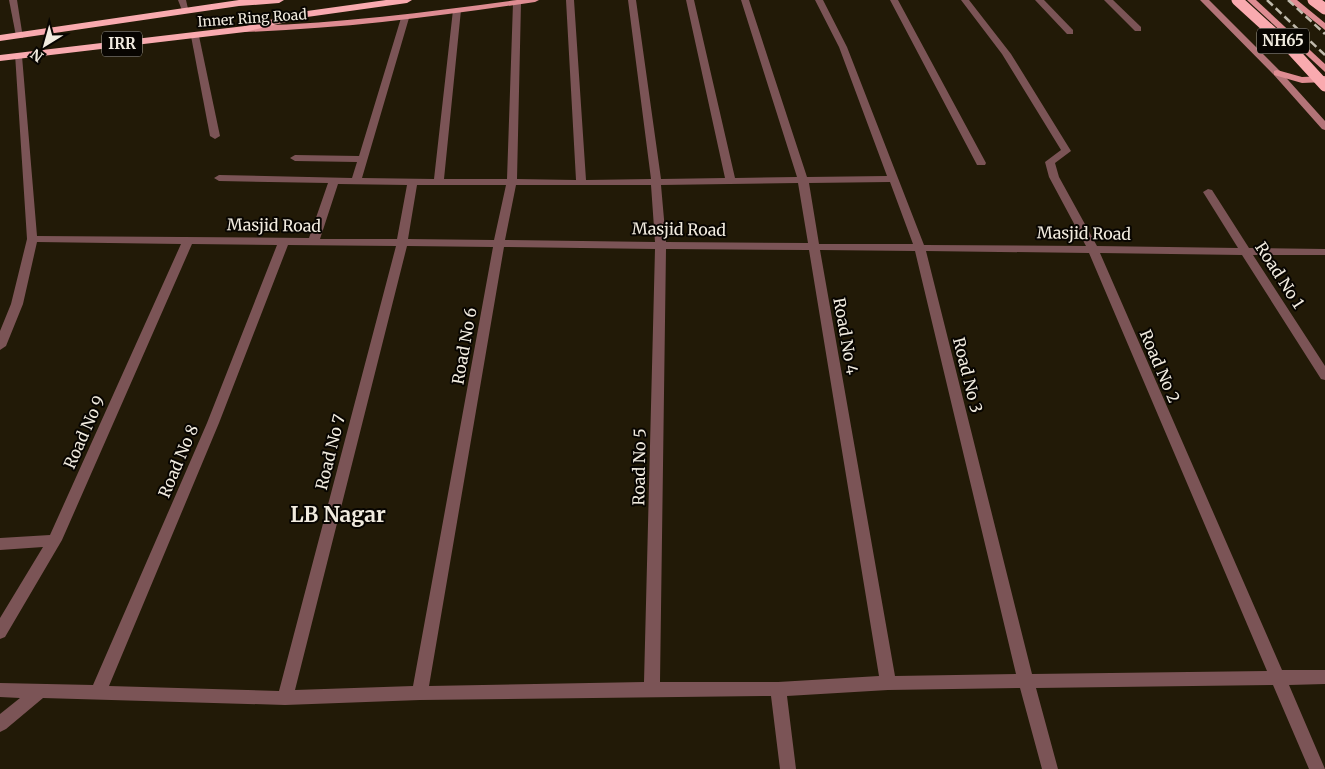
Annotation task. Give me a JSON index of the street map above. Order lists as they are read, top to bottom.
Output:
{
  "streets": {
    "highway": ["Inner Ring Road", "NH65", "IRR"],
    "street": [
      "Masjid Road",
      "Road No 1",
      "Road No 4",
      "Road No 6",
      "Road No 2",
      "Road No 3",
      "Road No 9",
      "Road No 7",
      "Road No 8",
      "Road No 5"
    ]
  },
  "crossings": [
    ["Inner Ring Road", "IRR"],
    ["Inner Ring Road", "Road No 6"],
    ["Masjid Road", "Road No 1"],
    ["Masjid Road", "Road No 4"],
    ["Masjid Road", "Road No 6"],
    ["Masjid Road", "Road No 2"],
    ["Masjid Road", "Road No 3"],
    ["Masjid Road", "Road No 9"],
    ["Masjid Road", "Road No 7"],
    ["Masjid Road", "Road No 8"],
    ["Masjid Road", "Road No 5"]
  ],
  "districts": ["LB Nagar"],
  "north": "bottom left"
}
